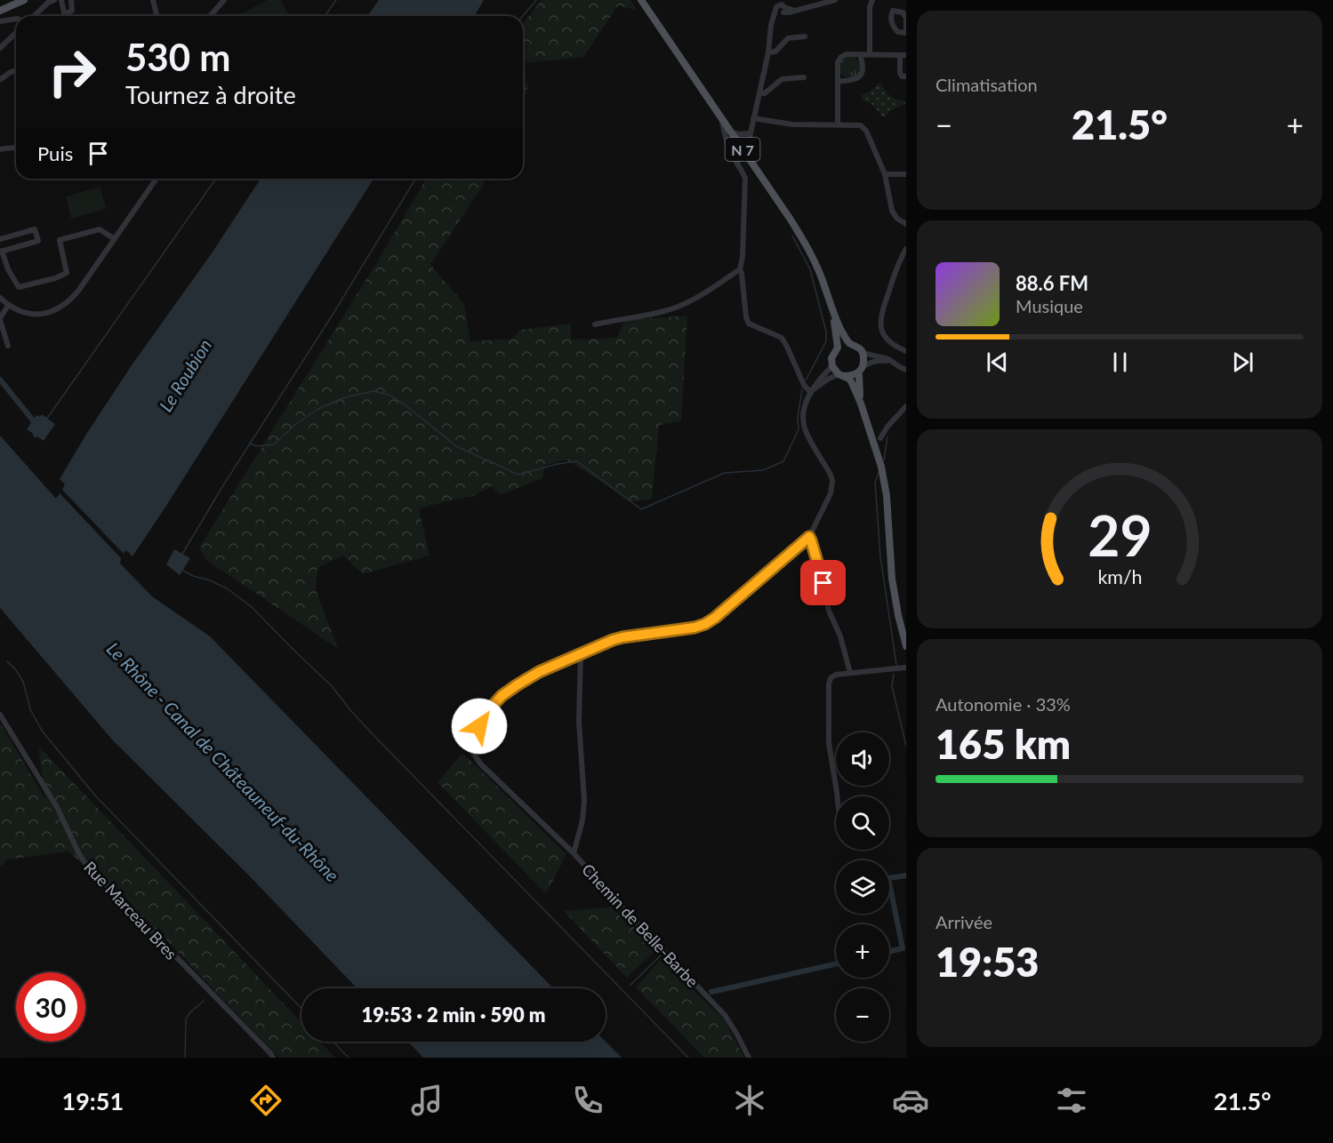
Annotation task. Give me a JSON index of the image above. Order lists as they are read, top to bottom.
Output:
{
  "streets": {
    "main road": ["N 7"],
    "street": ["Rue Marceau Bres", "Chemin de Belle-Barbe"]
  },
  "water": ["Le Roubion", "Le Rhône - Canal de Châteauneuf-du-Rhône"],
  "page": {
    "tile": [
      "Climatisation",
      ["Autonomie · 33%", "165 km"],
      ["Arrivée", "19:53"]
    ],
    "turn": ["530 m", "Tournez à droite"],
    "heat": ["−", "21.5°", "+"],
    "then": "Puis",
    "song": ["88.6 FM", "Musique"],
    "map_buttons": ["+", "−"],
    "limit": "30",
    "trip": "19:53 · 2 min · 590 m",
    "tabs": ["19:51", "21.5°"],
    "gauge": ["29", "km/h"]
  }
}
